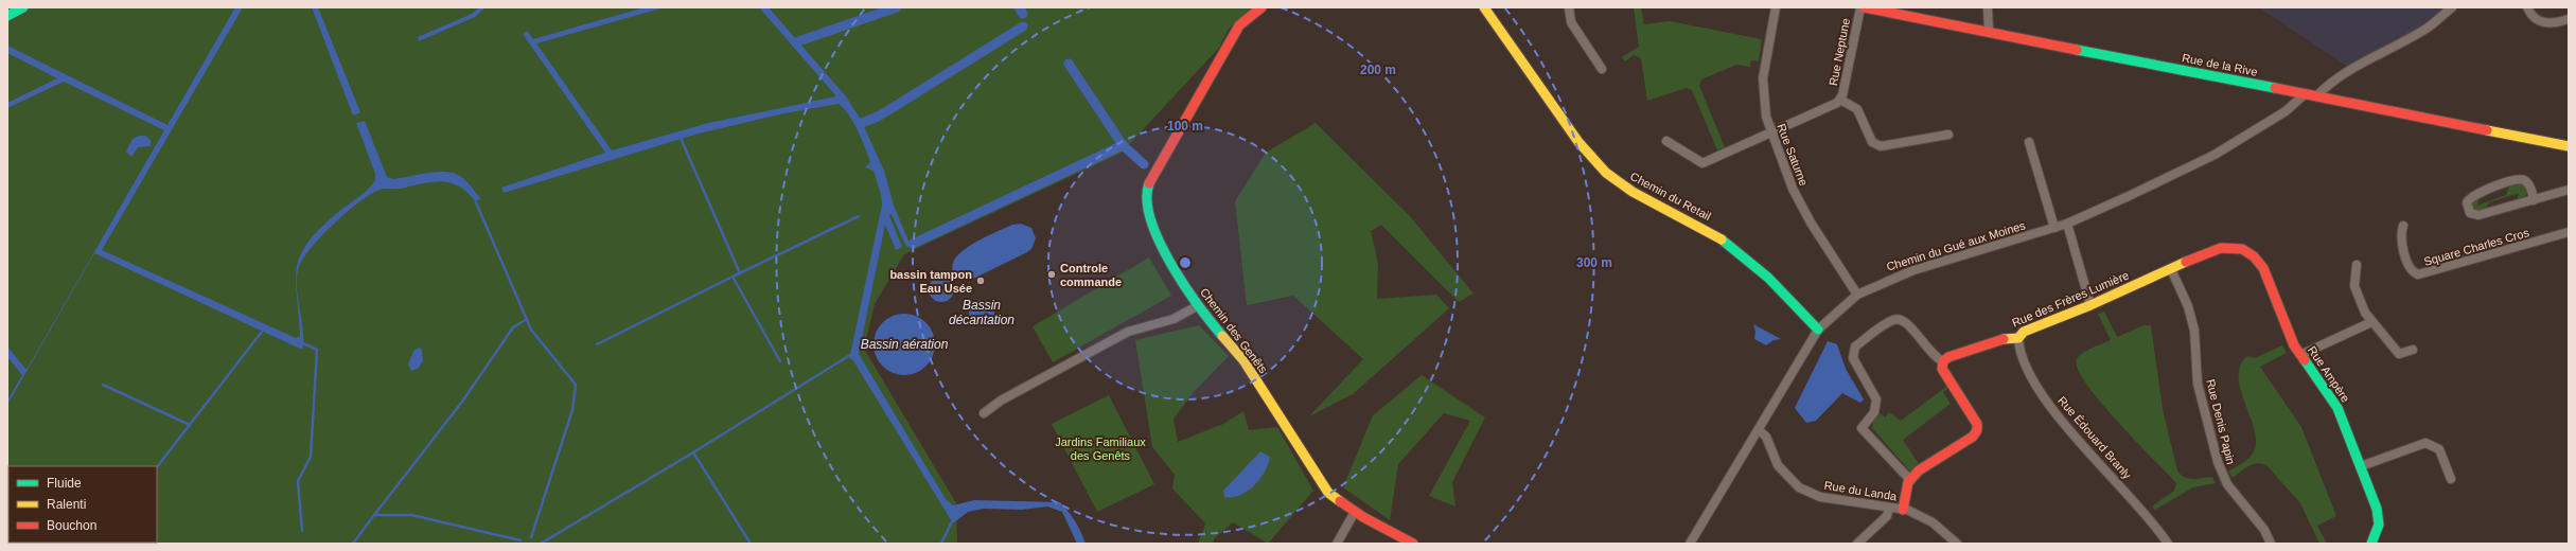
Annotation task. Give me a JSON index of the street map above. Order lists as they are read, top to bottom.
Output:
{
  "streets": {
    "street": [
      "Rue Neptune",
      "Rue de la Rive",
      "Rue Saturne",
      "Chemin du Retail",
      "Chemin du Gué aux Moines",
      "Square Charles Cros",
      "Rue des Frères Lumière",
      "Chemin des Genêts",
      "Rue Ampère",
      "Rue Denis Papin",
      "Rue Édouard Branly",
      "Rue du Landa"
    ]
  },
  "crossings": [
    ["Rue Neptune", "Rue Saturne"],
    ["Rue de la Rive", "Chemin du Gué aux Moines"],
    ["Rue Saturne", "Chemin du Gué aux Moines"],
    ["Chemin du Retail", "Chemin du Gué aux Moines"],
    ["Chemin du Gué aux Moines", "Rue du Landa"],
    ["Rue des Frères Lumière", "Rue Ampère"],
    ["Rue des Frères Lumière", "Rue Denis Papin"],
    ["Rue des Frères Lumière", "Rue Édouard Branly"]
  ],
  "water": ["Bassin décantation", "Bassin aération"],
  "parks": ["Jardins Familiaux des Genêts"],
  "places": ["Controle commande", "bassin tampon Eau Usée"],
  "legend": ["Fluide", "Ralenti", "Bouchon"],
  "rings": ["200 m", "100 m", "300 m"]
}
